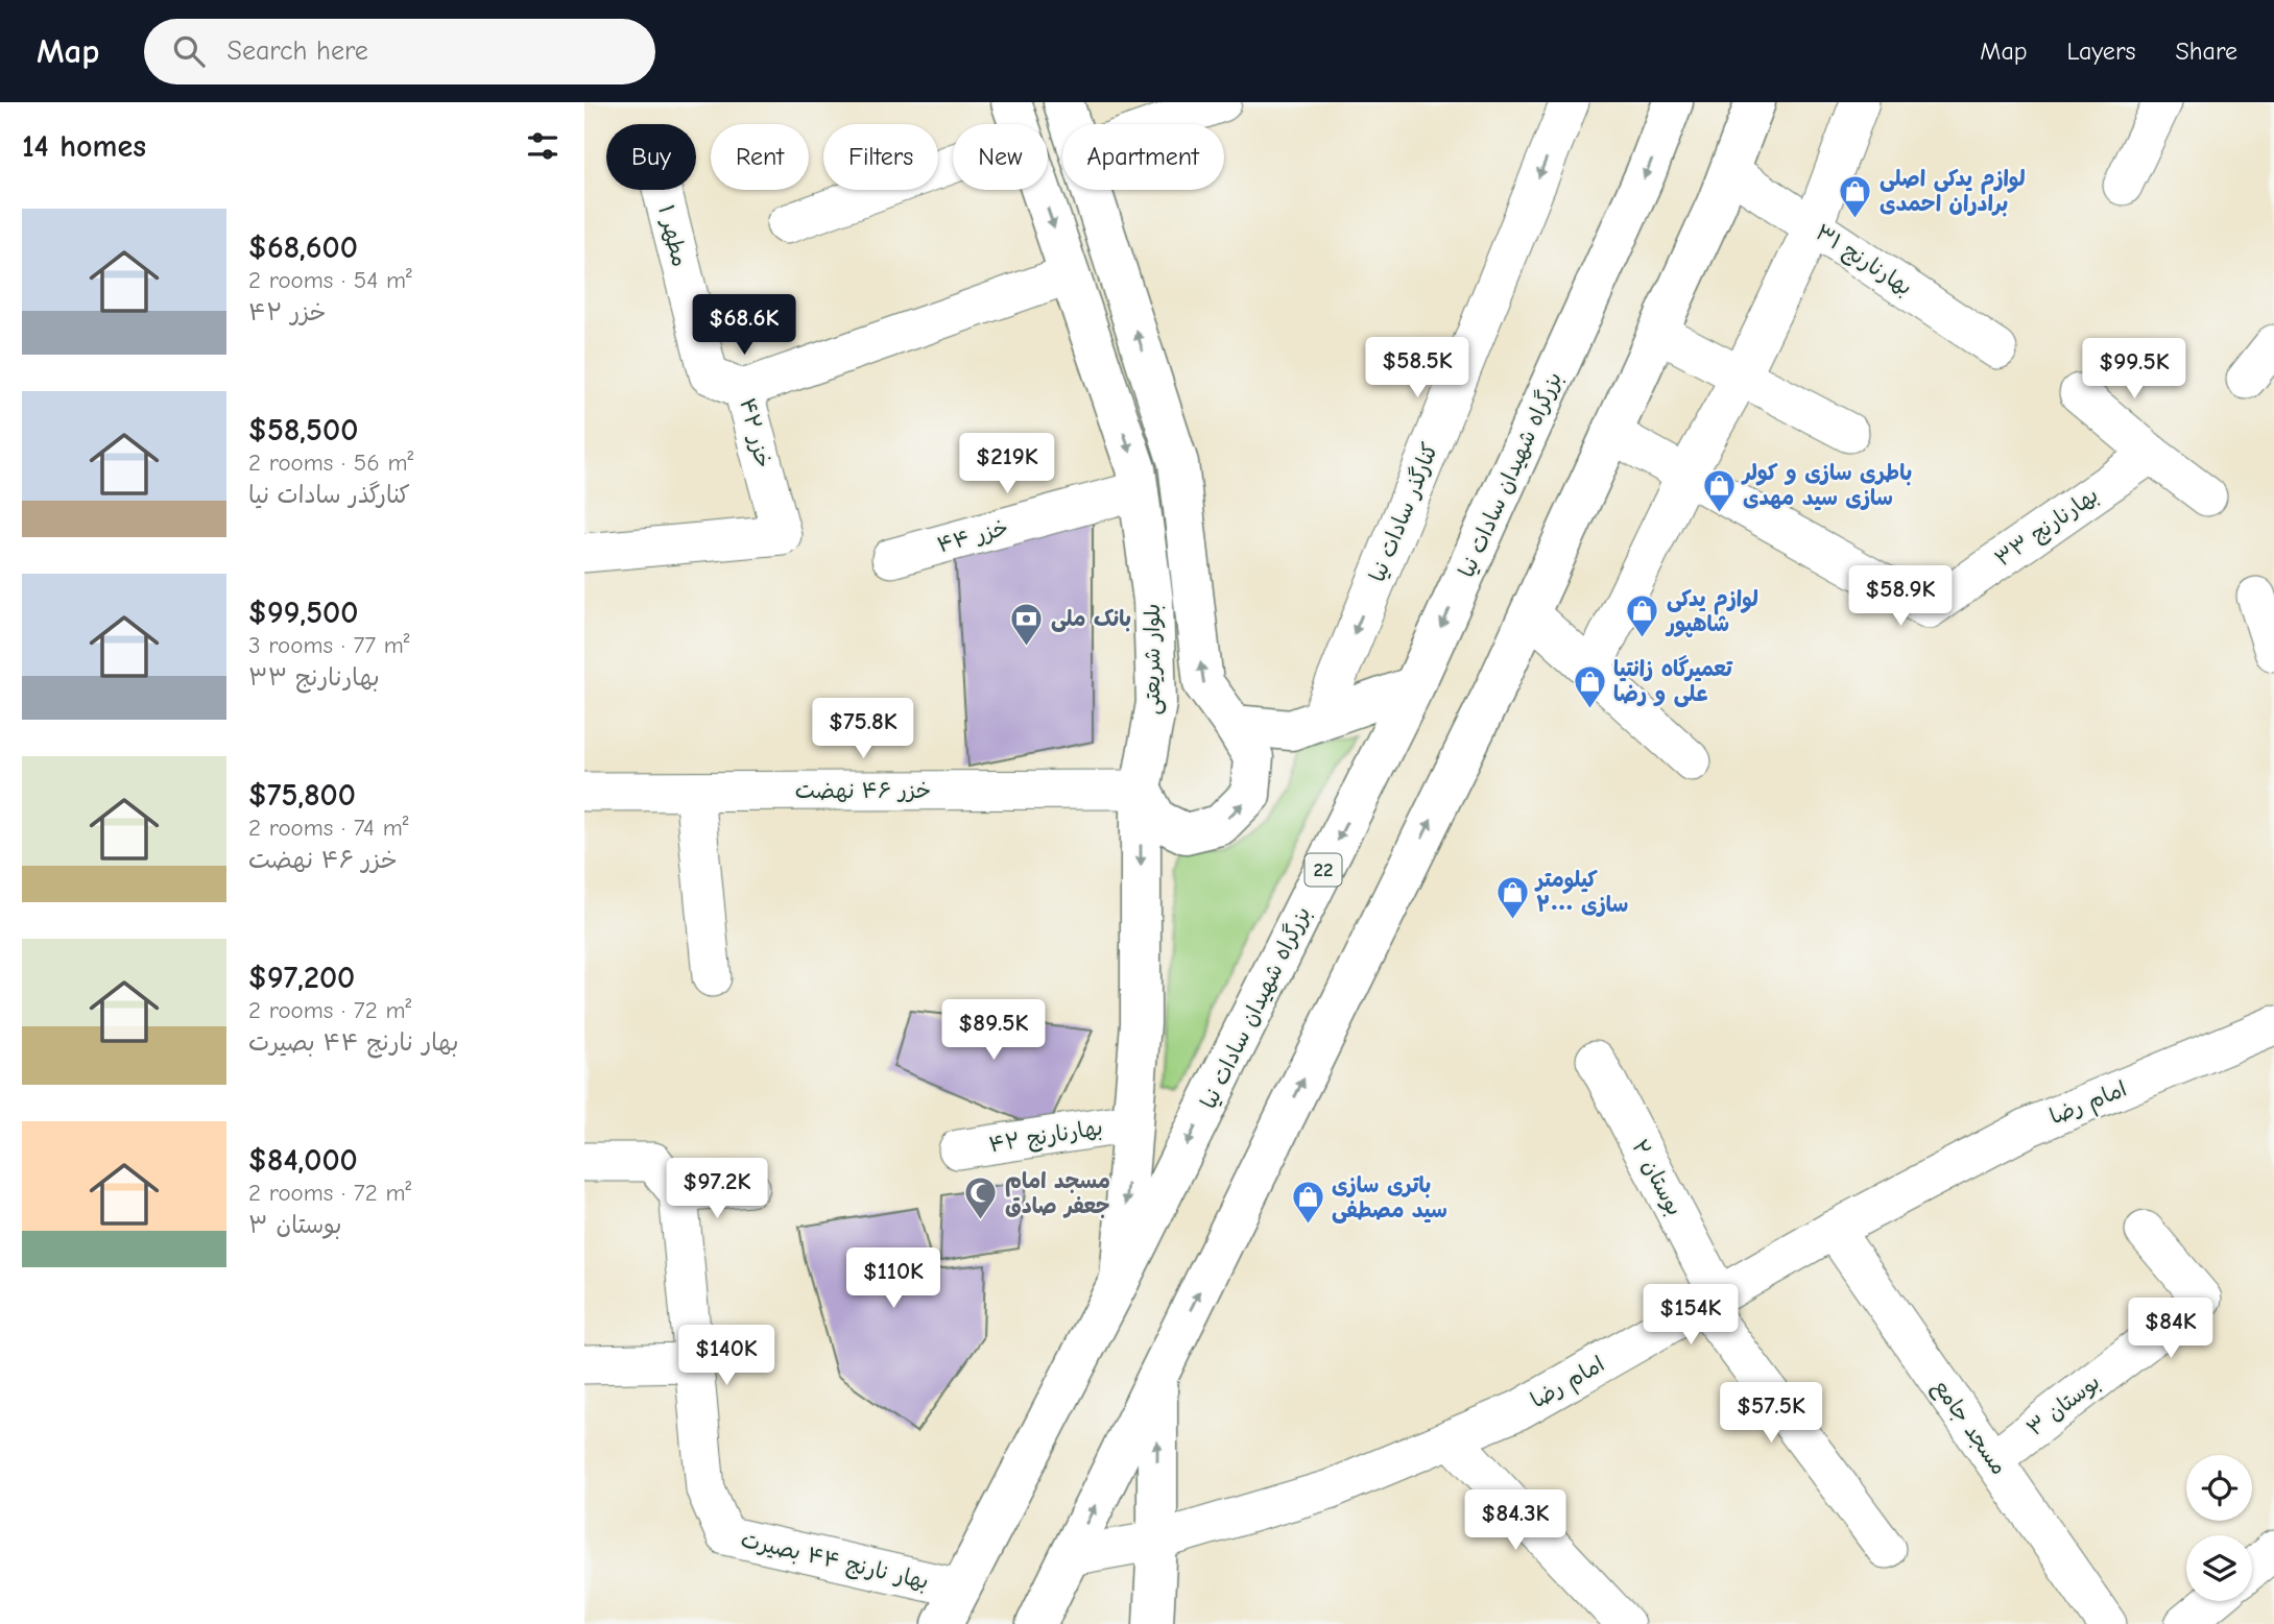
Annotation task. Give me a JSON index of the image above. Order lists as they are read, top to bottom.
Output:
{
  "streets": {
    "main road": ["بزرگراه شهیدان سادات نیا", "بلوار شریعتی", "22"],
    "street": [
      "مطهر ۱",
      "بهارنارنج ۳۱",
      "خزر ۴۲",
      "کنارگذر سادات نیا",
      "بهارنارنج ۳۳",
      "خزر ۴۴",
      "خزر ۴۶ نهضت",
      "امام رضا",
      "بهارنارنج ۴۲",
      "بوستان ۲",
      "بوستان ۳",
      "مسجد جامع",
      "بهار نارنج ۴۴ بصیرت"
    ]
  },
  "crossings": [
    ["مطهر ۱", "خزر ۴۲"],
    ["خزر ۴۲", "بلوار شریعتی"],
    ["بزرگراه شهیدان سادات نیا", "بلوار شریعتی"],
    ["بزرگراه شهیدان سادات نیا", "بهار نارنج ۴۴ بصیرت"],
    ["خزر ۴۴", "بلوار شریعتی"],
    ["بلوار شریعتی", "خزر ۴۶ نهضت"],
    ["بلوار شریعتی", "بهارنارنج ۴۲"],
    ["امام رضا", "بوستان ۲"],
    ["امام رضا", "مسجد جامع"],
    ["بوستان ۳", "مسجد جامع"]
  ],
  "places": {
    "shop": [
      "لوازم یدکی اصلی برادران احمدی",
      "باطری سازی و کولر سازی سید مهدی",
      "لوازم یدکی شاهپور",
      "تعمیرگاه زانتیا علی و رضا",
      "کیلومتر سازی ۲۰۰۰",
      "باتری سازی سید مصطفی"
    ],
    "bank": ["بانک ملی"],
    "mosque": ["مسجد امام جعفر صادق"]
  },
  "page": {
    "header": "Map",
    "search": "Search here",
    "nav": ["Map", "Layers", "Share"],
    "heading": "14 homes",
    "chip": [
      "Buy",
      "Rent",
      "Filters",
      "New",
      "Apartment"
    ],
    "list": [
      {
        "name": "$68,600",
        "note": "2 rooms · 54 m² · خزر ۴۲"
      },
      {
        "name": "$58,500",
        "note": "2 rooms · 56 m² · کنارگذر سادات نیا"
      },
      {
        "name": "$99,500",
        "note": "3 rooms · 77 m² · بهارنارنج ۳۳"
      },
      {
        "name": "$75,800",
        "note": "2 rooms · 74 m² · خزر ۴۶ نهضت"
      },
      {
        "name": "$97,200",
        "note": "2 rooms · 72 m² · بهار نارنج ۴۴ بصیرت"
      },
      {
        "name": "$84,000",
        "note": "2 rooms · 72 m² · بوستان ۳"
      }
    ],
    "price": [
      "$68.6K",
      "$58.5K",
      "$99.5K",
      "$219K",
      "$58.9K",
      "$75.8K",
      "$89.5K",
      "$97.2K",
      "$110K",
      "$154K",
      "$84K",
      "$140K",
      "$57.5K",
      "$84.3K"
    ]
  }
}
